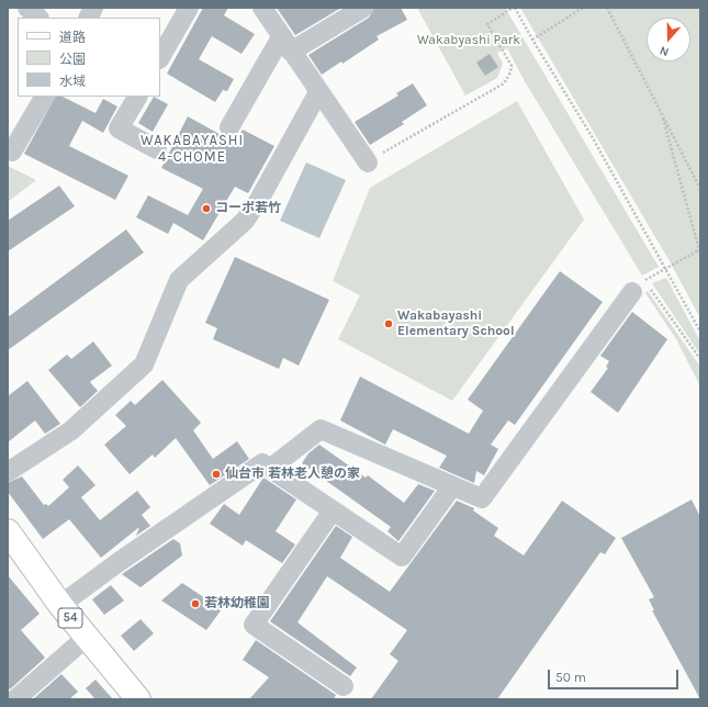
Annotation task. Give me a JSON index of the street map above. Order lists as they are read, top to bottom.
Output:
{
  "streets": {
    "main road": ["54"]
  },
  "districts": ["WAKABAYASHI 4-CHOME"],
  "parks": ["Wakabyashi Park"],
  "places": [
    "コーポ若竹",
    "Wakabayashi Elementary School",
    "仙台市 若林老人憩の家",
    "若林幼稚園"
  ],
  "legend": ["道路", "公園", "水域"],
  "scale_bar": "50 m",
  "north": "bottom"
}
